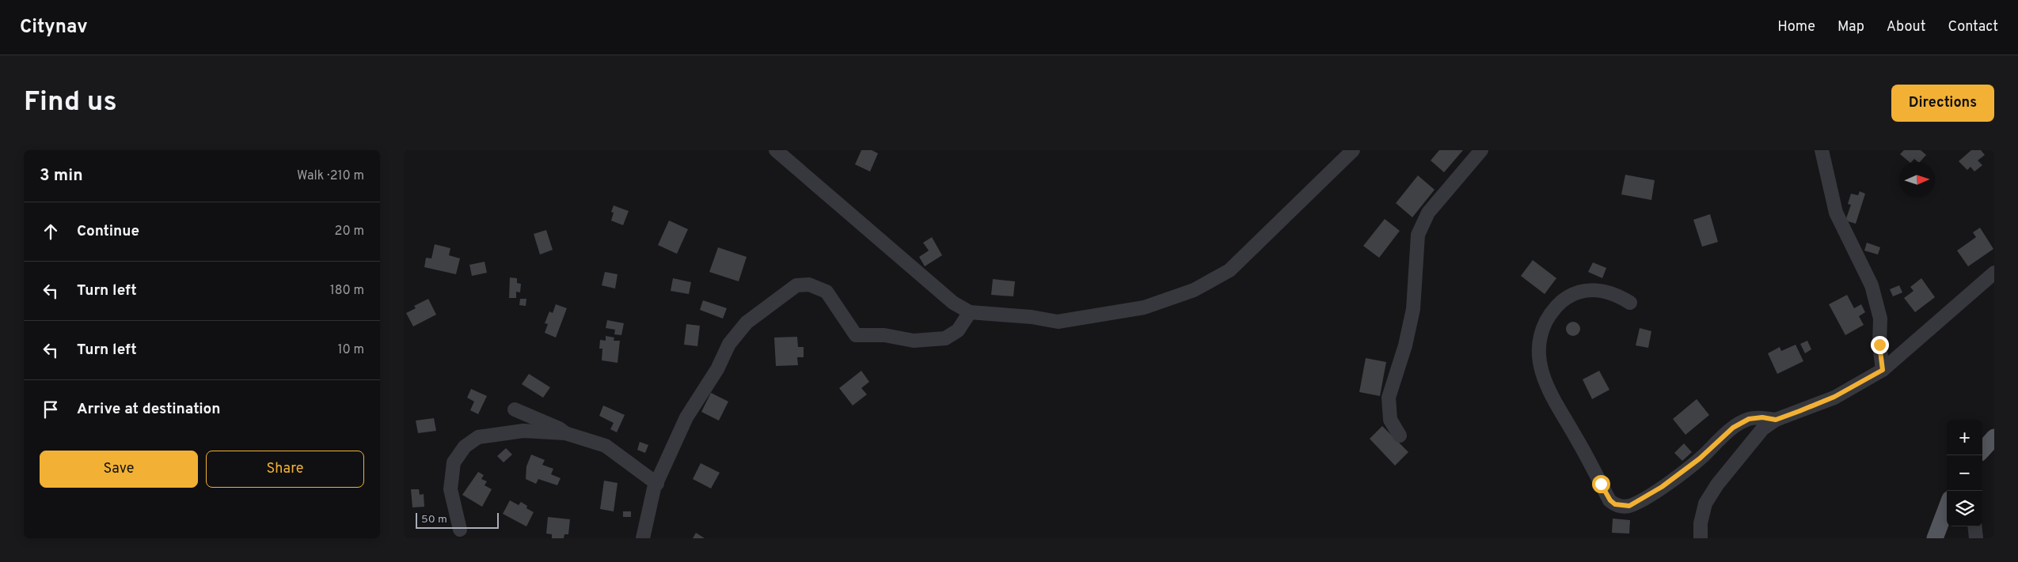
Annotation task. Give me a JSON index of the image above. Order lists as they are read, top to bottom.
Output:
{
  "scale_bar": "50 m",
  "north": "right",
  "page": {
    "header": "Citynav",
    "nav": [
      "Home",
      "Map",
      "About",
      "Contact"
    ],
    "buttons": [
      "Directions",
      ["Save", "Share"]
    ],
    "title": "Find us",
    "heading": ["3 min", "Walk · 210 m"],
    "list": [
      ["Continue", "20 m"],
      ["Turn left", "180 m"],
      ["Turn left", "10 m"],
      "Arrive at destination"
    ],
    "map_buttons": ["+", "−"],
    "scale": "50 m"
  }
}
